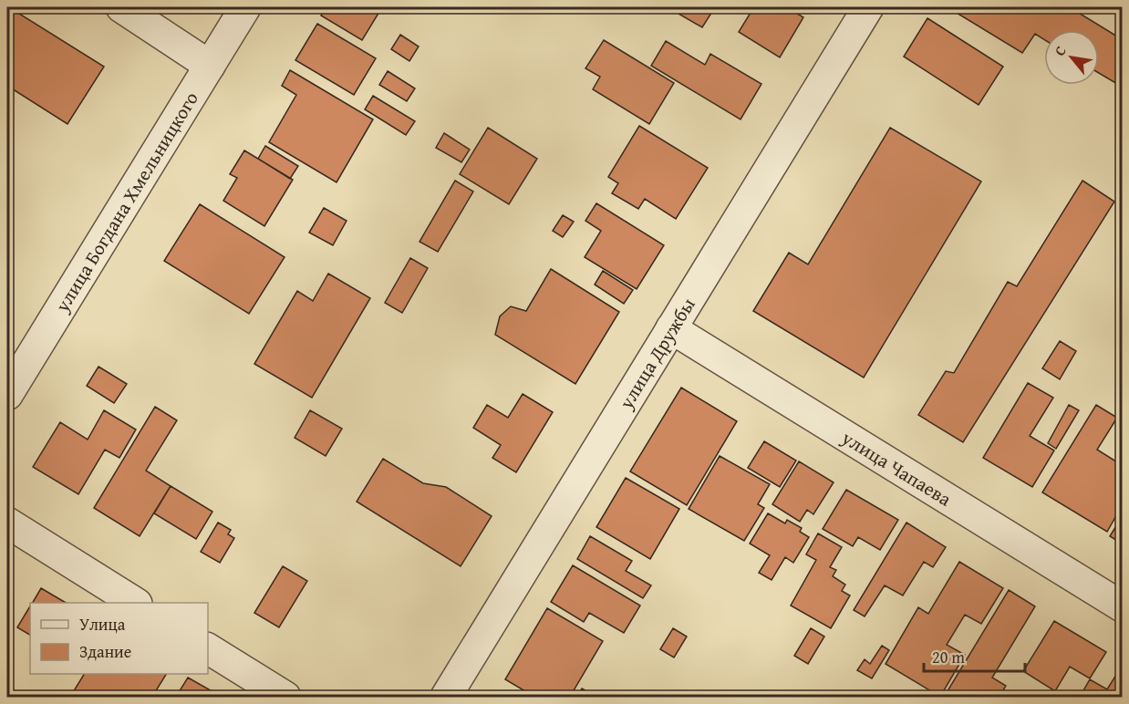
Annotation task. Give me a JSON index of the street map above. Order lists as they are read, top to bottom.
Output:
{
  "streets": {
    "street": ["улица Богдана Хмельницкого", "улица Дружбы", "улица Чапаева"]
  },
  "crossings": [
    ["улица Дружбы", "улица Чапаева"]
  ],
  "legend": ["Улица", "Здание"],
  "scale_bar": "20 m",
  "north": "top left"
}
